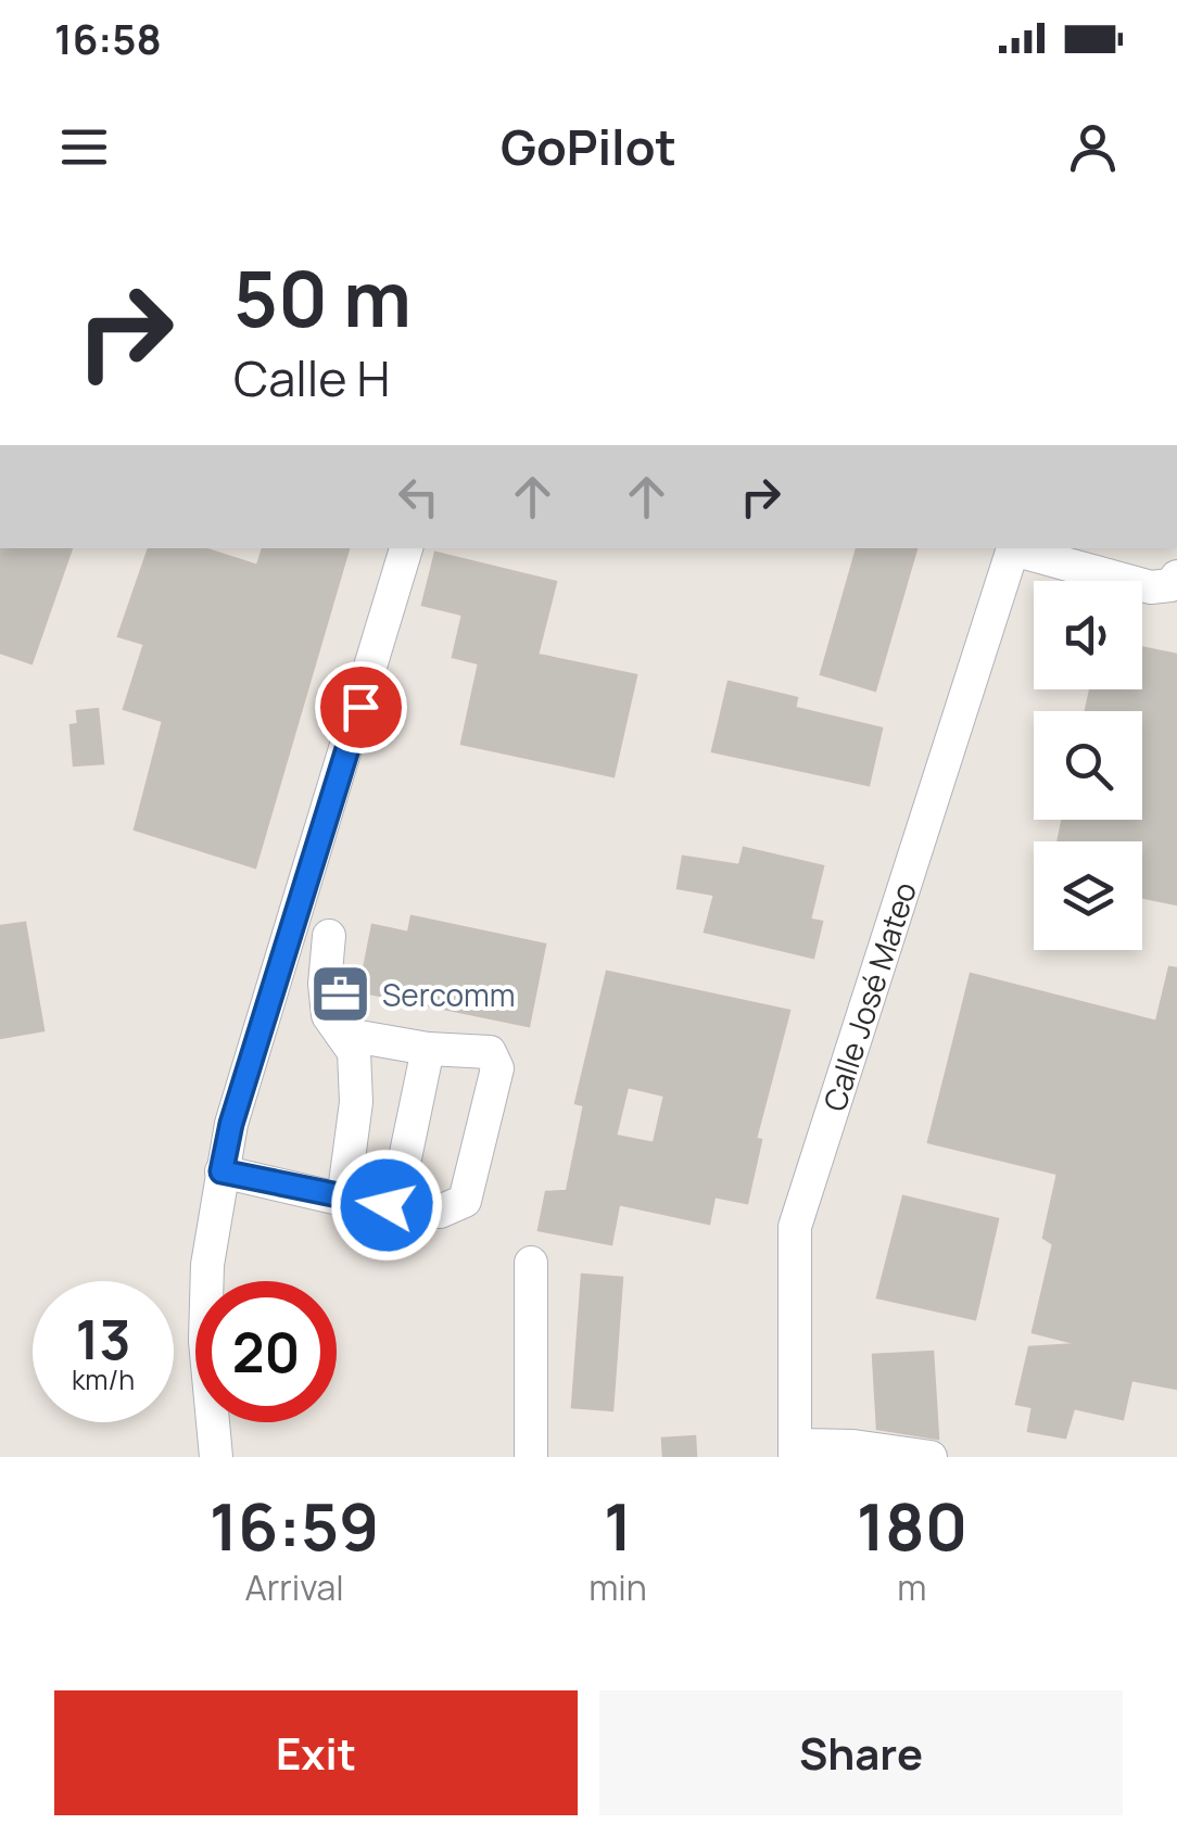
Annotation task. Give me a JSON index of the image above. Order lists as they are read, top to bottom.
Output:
{
  "streets": {
    "street": ["Calle José Mateo"]
  },
  "places": {
    "office": ["Sercomm"]
  },
  "page": {
    "status": "16:58",
    "header": "GoPilot",
    "turn": ["50 m", "Calle H"],
    "speed": "13 km/h",
    "limit": "20",
    "eta": [
      "16:59",
      "Arrival",
      "1",
      "min",
      "180",
      "m"
    ],
    "buttons": ["Exit", "Share"]
  }
}
